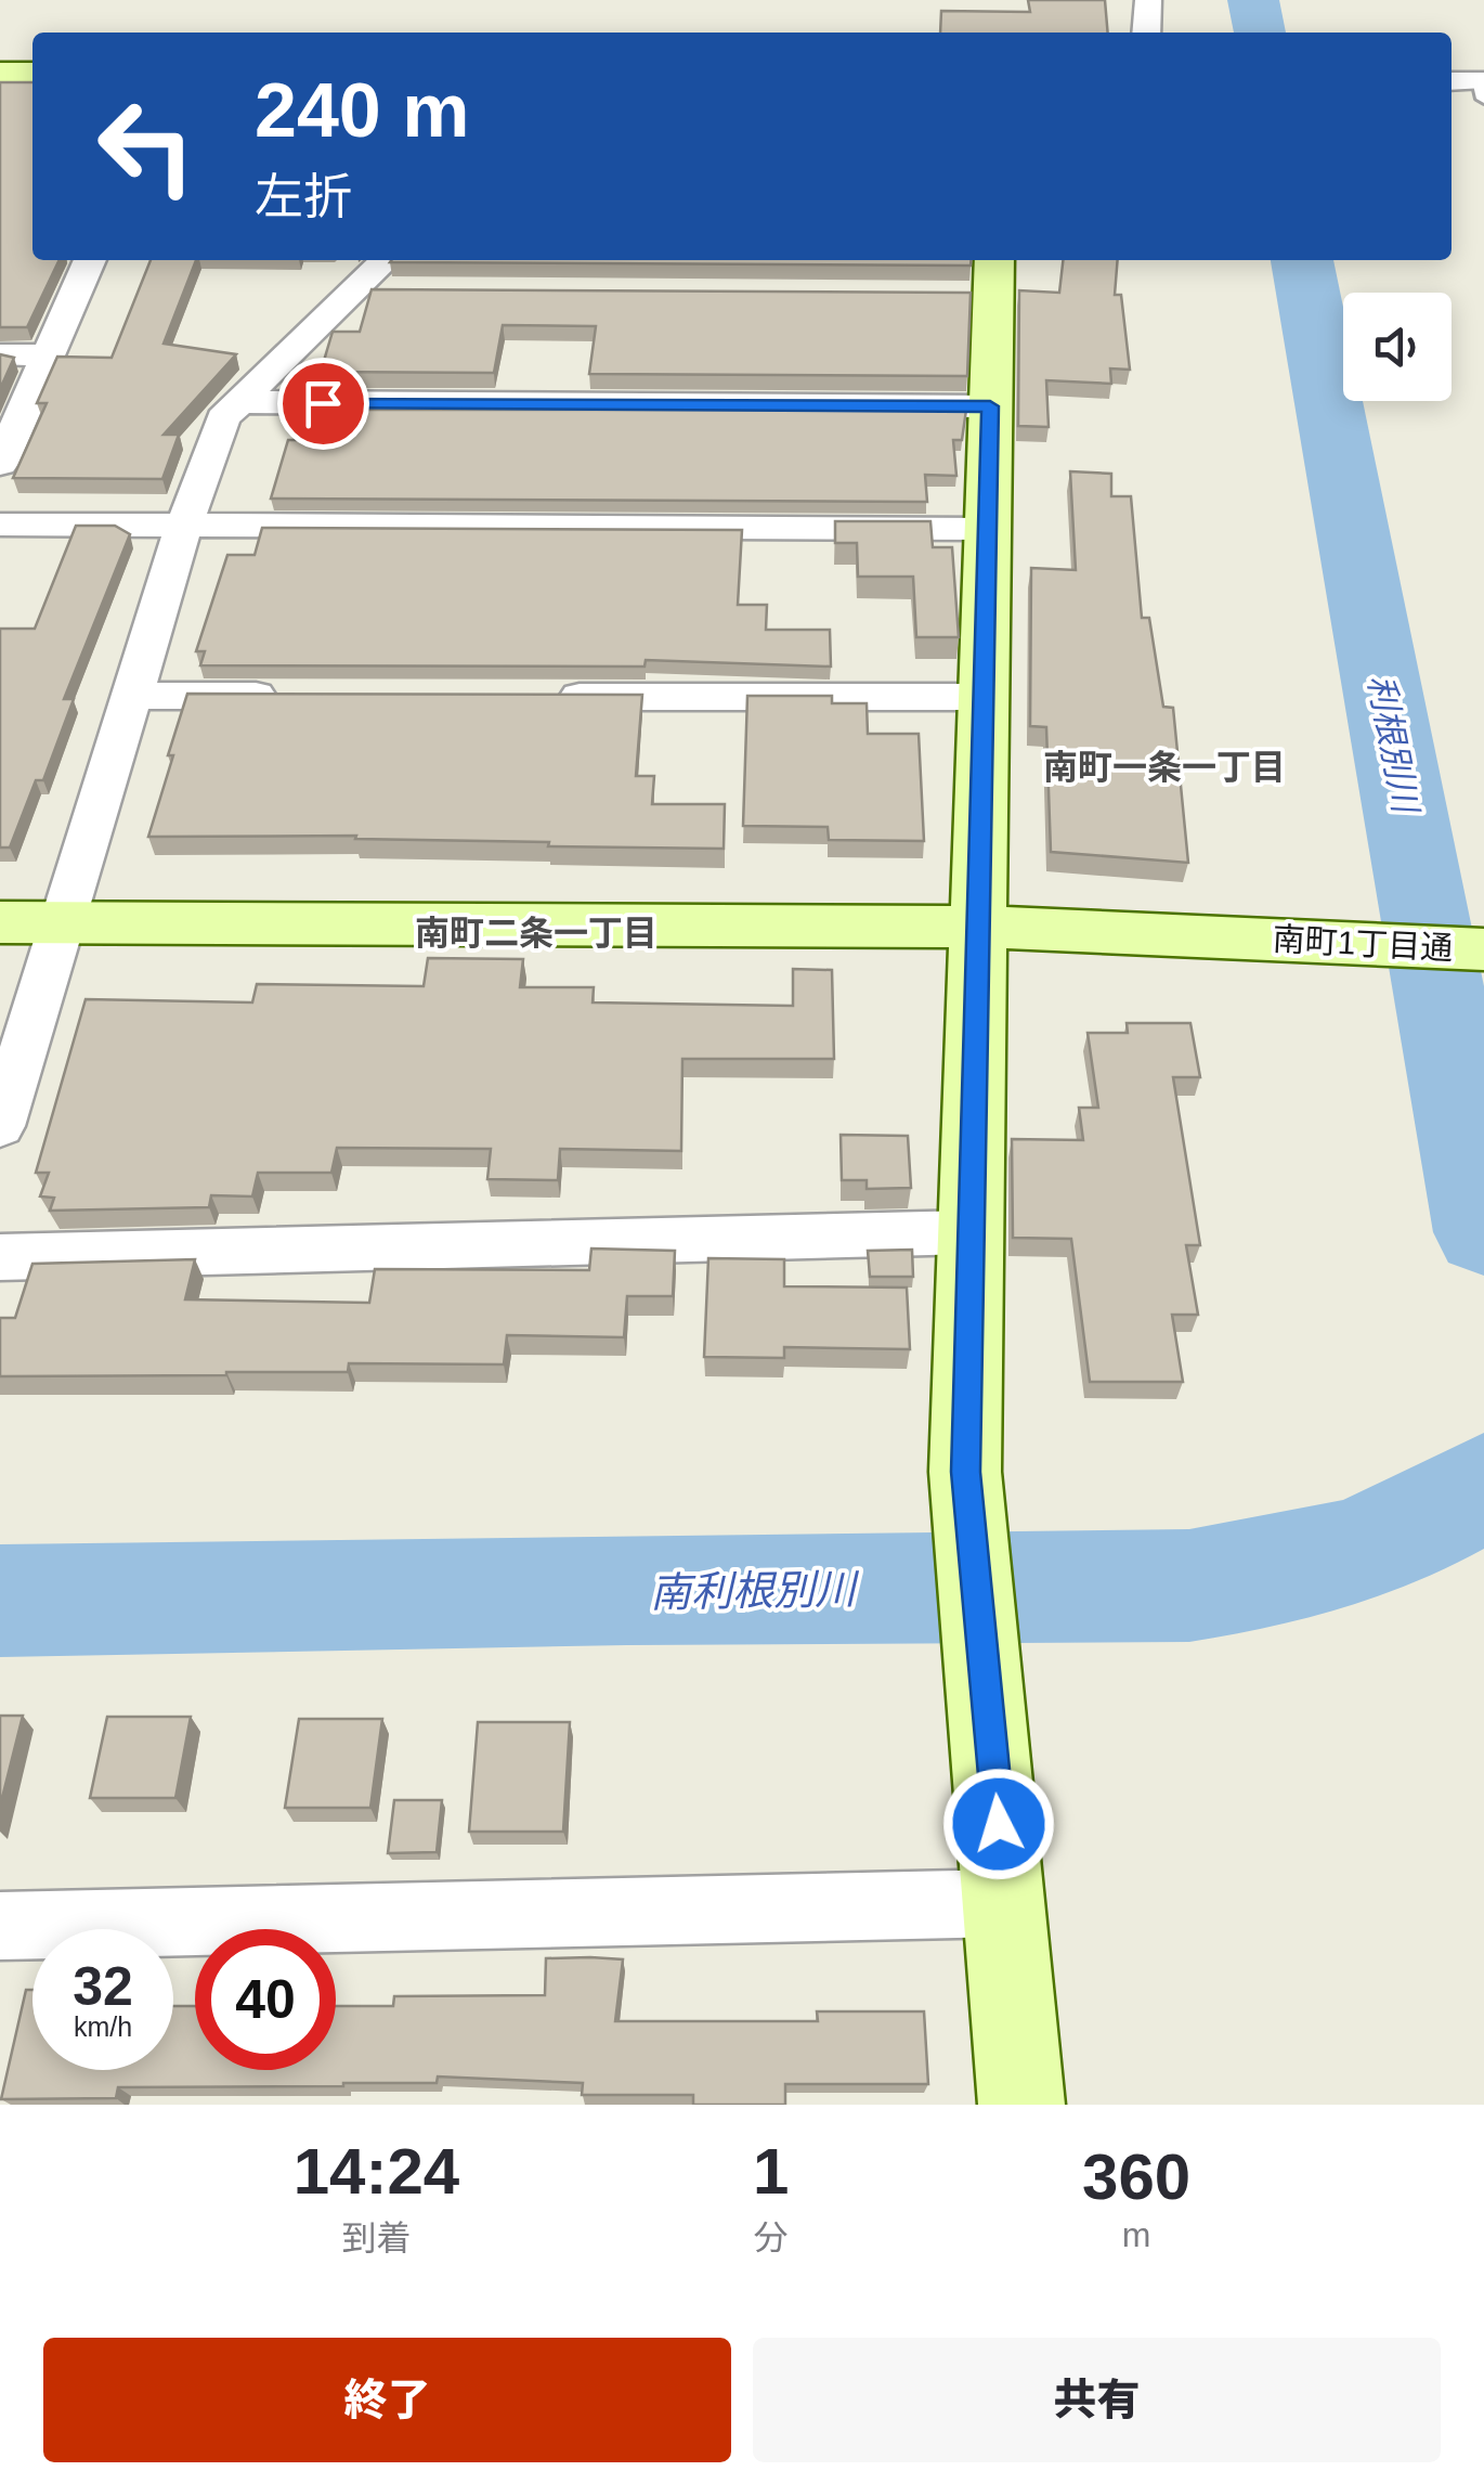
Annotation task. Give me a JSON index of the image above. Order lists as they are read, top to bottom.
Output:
{
  "streets": {
    "street": ["南町1丁目通"]
  },
  "districts": ["南町一条一丁目", "南町二条一丁目"],
  "water": ["利根別川", "南利根別川"],
  "page": {
    "turn": ["240 m", "左折"],
    "speed": "32 km/h",
    "limit": "40",
    "eta": [
      "14:24",
      "到着",
      "1",
      "分",
      "360",
      "m"
    ],
    "buttons": ["終了", "共有"]
  }
}
